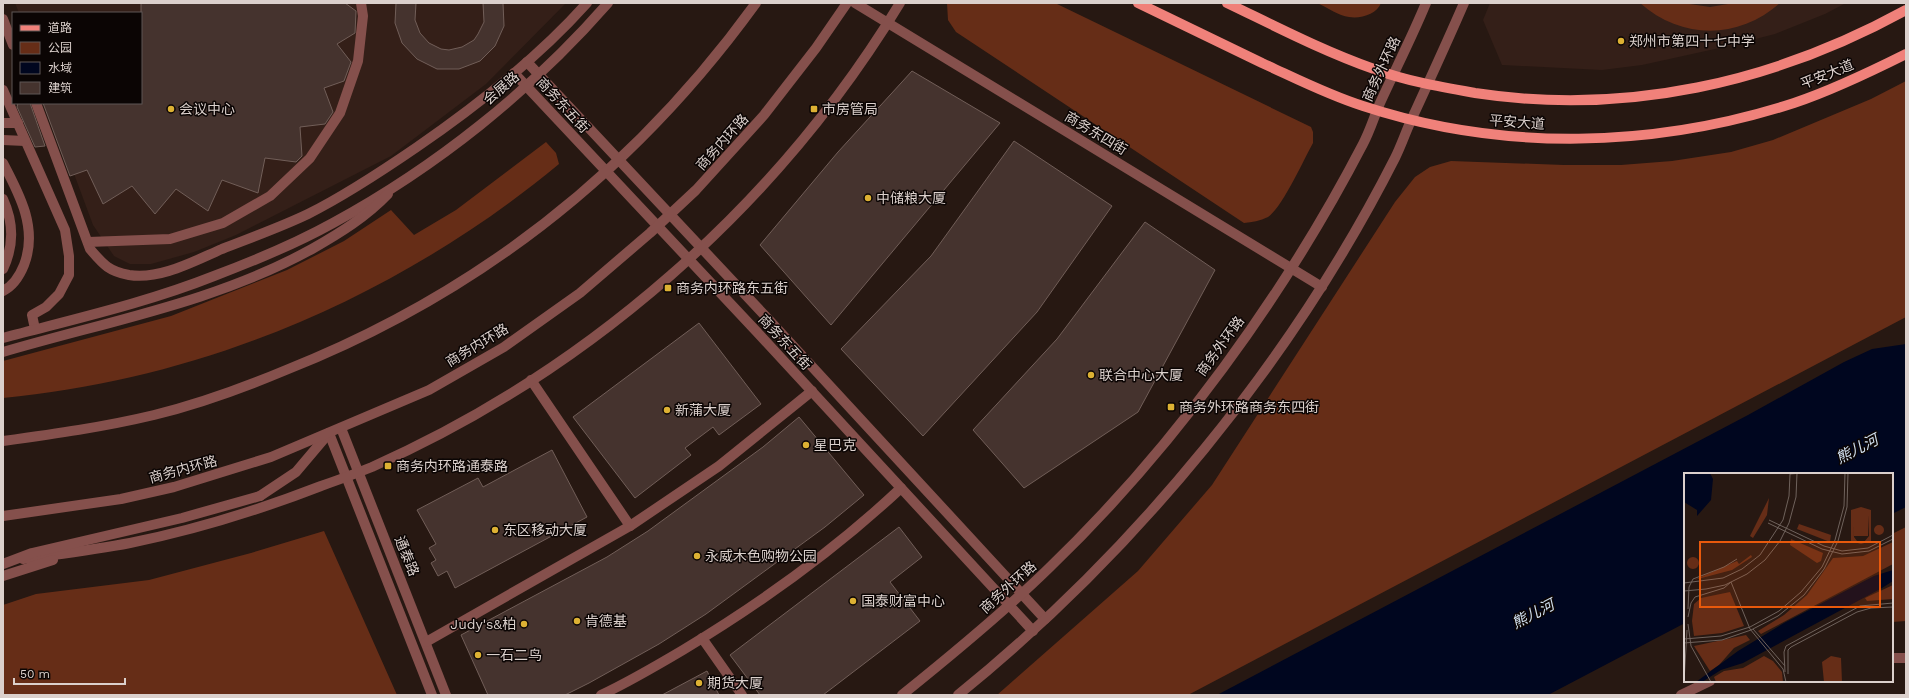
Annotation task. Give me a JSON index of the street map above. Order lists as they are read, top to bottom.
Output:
{
  "streets": {
    "main road": ["平安大道"],
    "street": [
      "商务外环路",
      "会展路",
      "商务东五街",
      "商务东四街",
      "商务内环路",
      "通泰路"
    ]
  },
  "crossings": [
    ["商务外环路", "平安大道"],
    ["商务外环路", "商务东五街"],
    ["商务外环路", "商务东四街"],
    ["会展路", "商务东五街"],
    ["商务东五街", "商务内环路"],
    ["商务内环路", "通泰路"]
  ],
  "water": ["熊儿河"],
  "places": {
    "other": [
      "郑州市第四十七中学",
      "会议中心",
      "中储粮大厦",
      "联合中心大厦",
      "新蒲大厦",
      "星巴克",
      "东区移动大厦",
      "永威木色购物公园",
      "国泰财富中心",
      "肯德基",
      "Judy's&柏",
      "一石二鸟",
      "期货大厦"
    ],
    "transit": [
      "市房管局",
      "商务内环路东五街",
      "商务外环路商务东四街",
      "商务内环路通泰路"
    ]
  },
  "legend": [
    "道路",
    "公园",
    "水域",
    "建筑"
  ],
  "scale_bar": "50 m"
}
